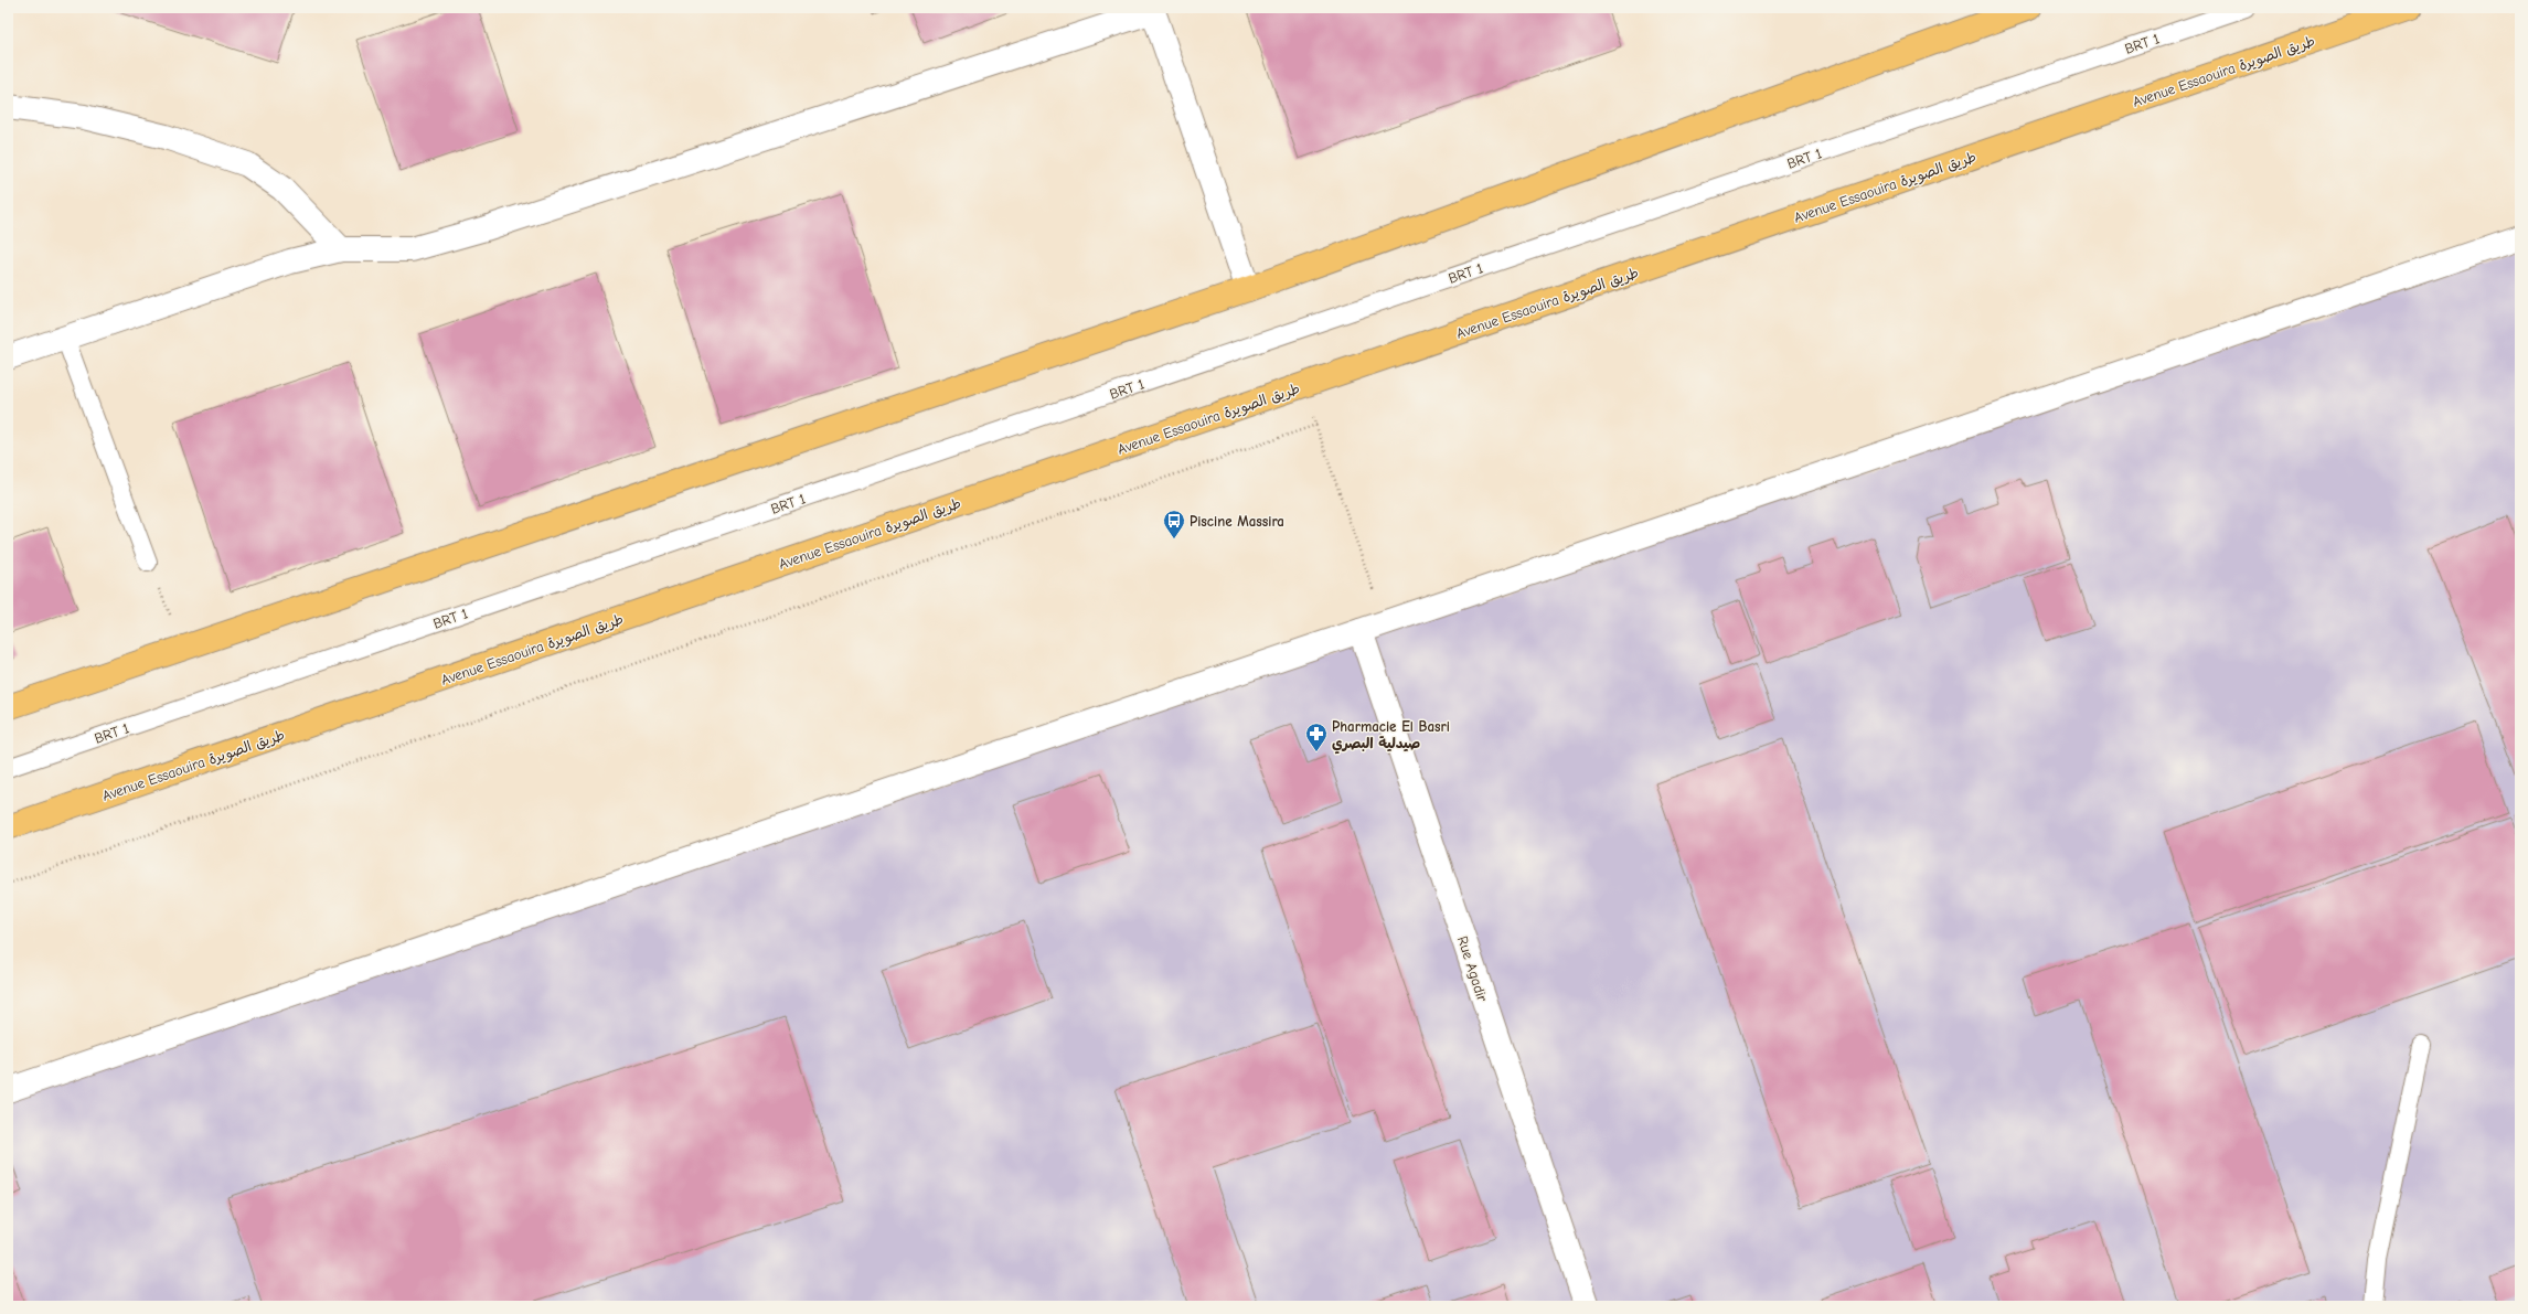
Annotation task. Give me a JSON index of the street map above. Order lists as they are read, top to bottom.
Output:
{
  "streets": {
    "main road": ["Avenue Essaouira طريق الصويرة"],
    "street": ["Rue Agadir"],
    "lane": ["BRT 1"]
  },
  "places": {
    "bus stop": ["Piscine Massira"],
    "pharmacy": ["Pharmacie El Basri صيدلية البصري"]
  }
}
